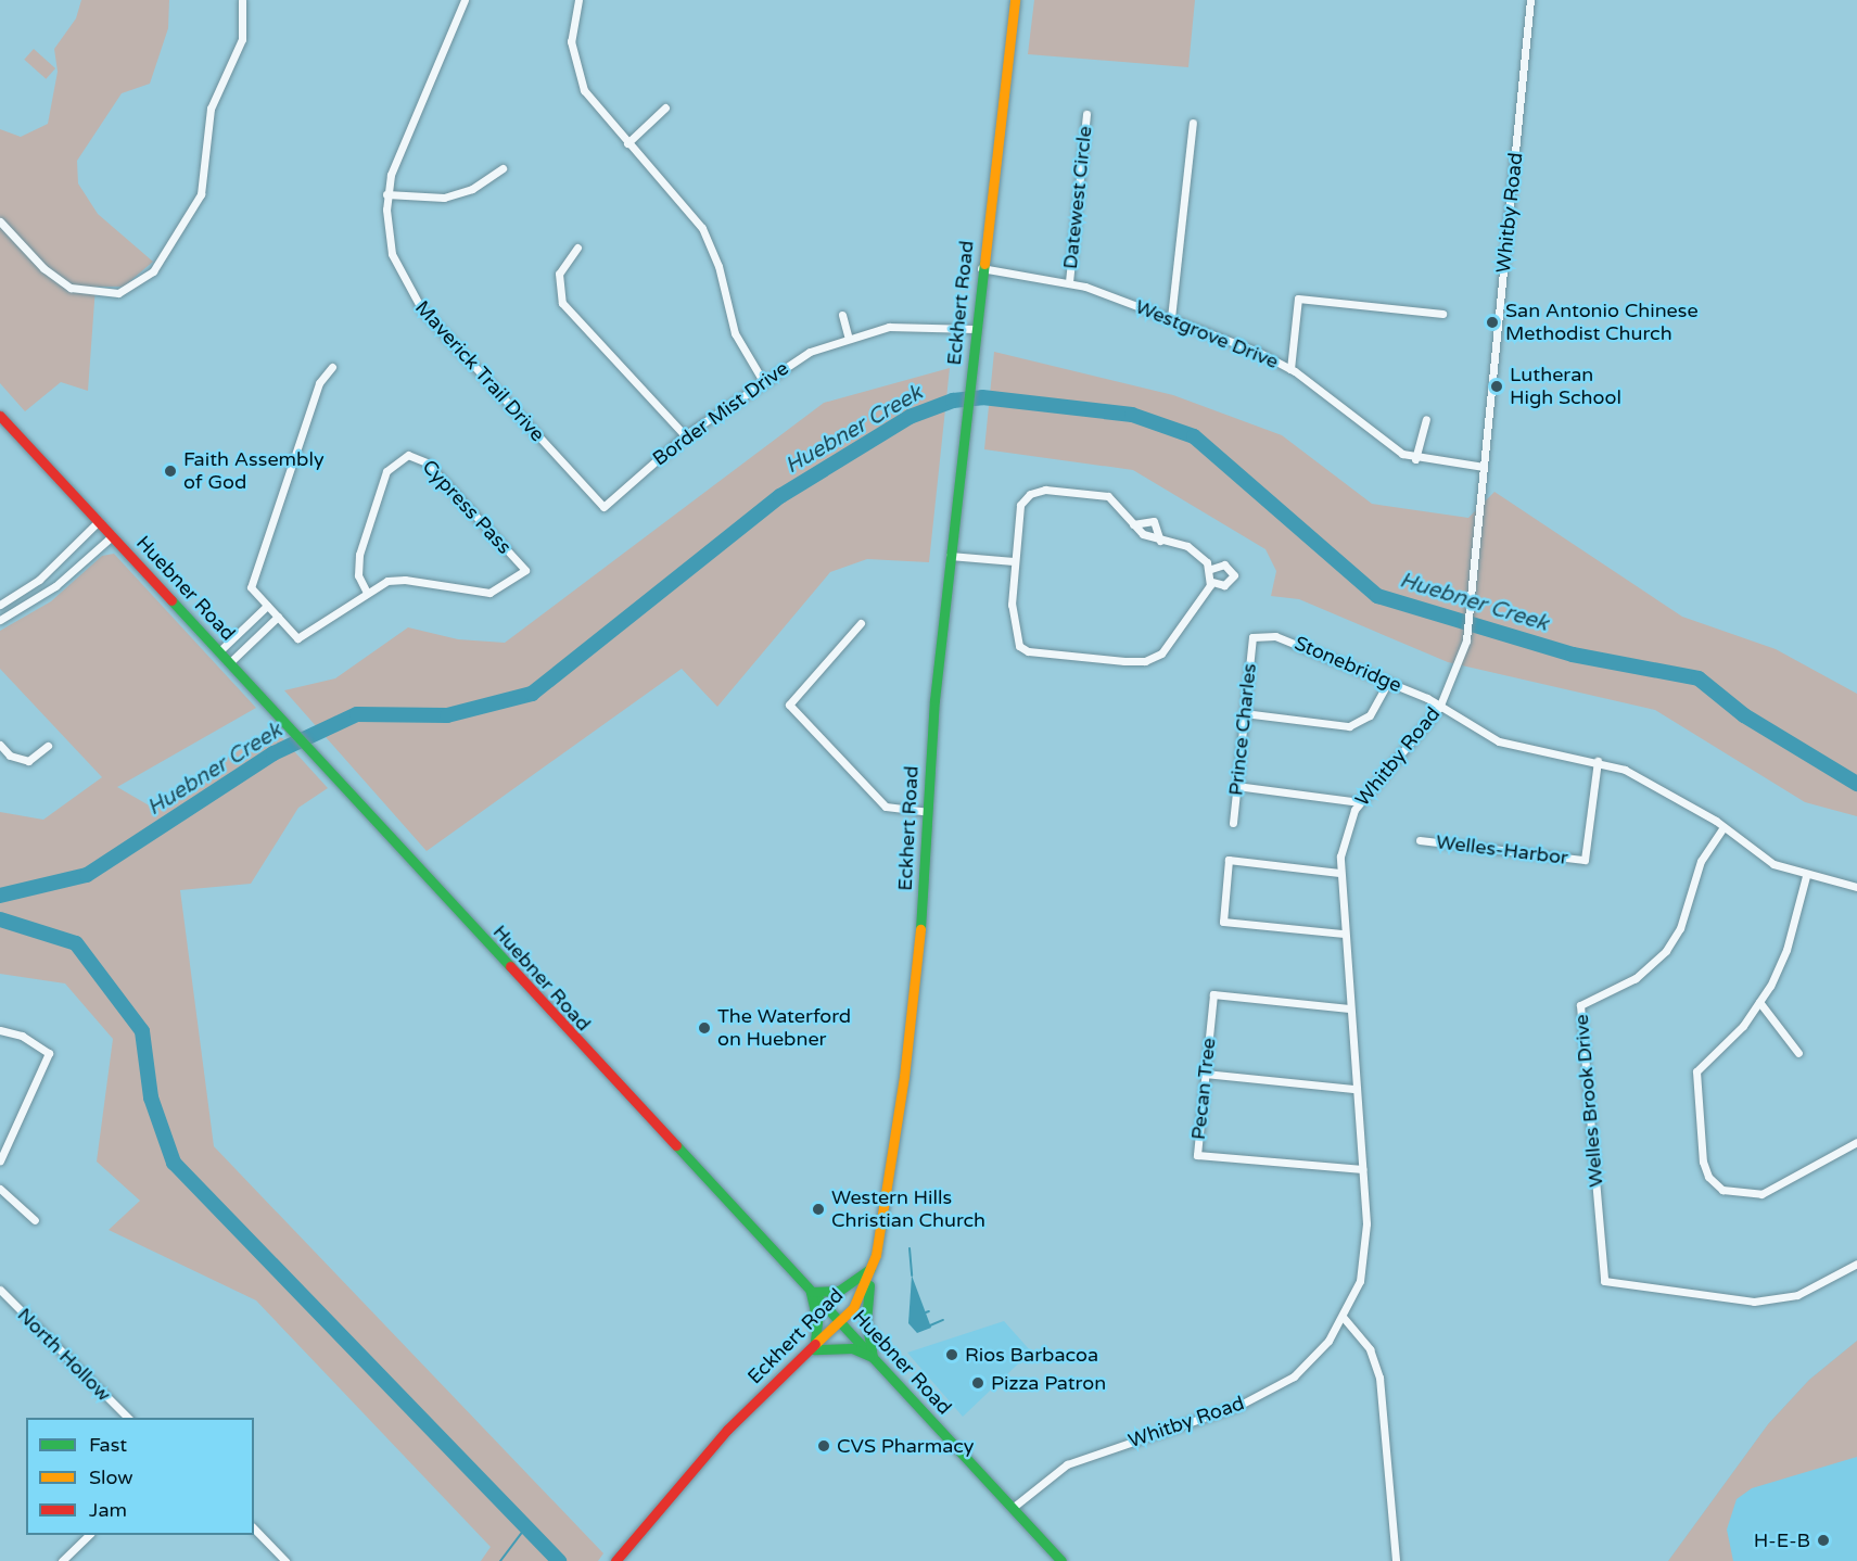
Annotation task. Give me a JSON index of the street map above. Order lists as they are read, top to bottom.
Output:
{
  "streets": {
    "main road": ["Eckhert Road", "Huebner Road"],
    "street": [
      "Datewest Circle",
      "Whitby Road",
      "Westgrove Drive",
      "Maverick Trail Drive",
      "Border Mist Drive",
      "Cypress Pass",
      "Stonebridge",
      "Prince Charles",
      "Welles-Harbor",
      "Pecan Tree",
      "Welles Brook Drive",
      "North Hollow"
    ]
  },
  "crossings": [
    ["Datewest Circle", "Westgrove Drive"],
    ["Whitby Road", "Westgrove Drive"],
    ["Whitby Road", "Huebner Road"],
    ["Whitby Road", "Stonebridge"],
    ["Whitby Road", "Pecan Tree"],
    ["Eckhert Road", "Westgrove Drive"],
    ["Eckhert Road", "Border Mist Drive"],
    ["Eckhert Road", "Huebner Road"],
    ["Maverick Trail Drive", "Border Mist Drive"],
    ["Stonebridge", "Prince Charles"],
    ["Stonebridge", "Welles-Harbor"],
    ["Stonebridge", "Welles Brook Drive"]
  ],
  "water": ["Huebner Creek"],
  "places": [
    "San Antonio Chinese Methodist Church",
    "Lutheran High School",
    "Faith Assembly of God",
    "The Waterford on Huebner",
    "Western Hills Christian Church",
    "Rios Barbacoa",
    "Pizza Patron",
    "CVS Pharmacy",
    "H-E-B"
  ],
  "legend": ["Fast", "Slow", "Jam"]
}
